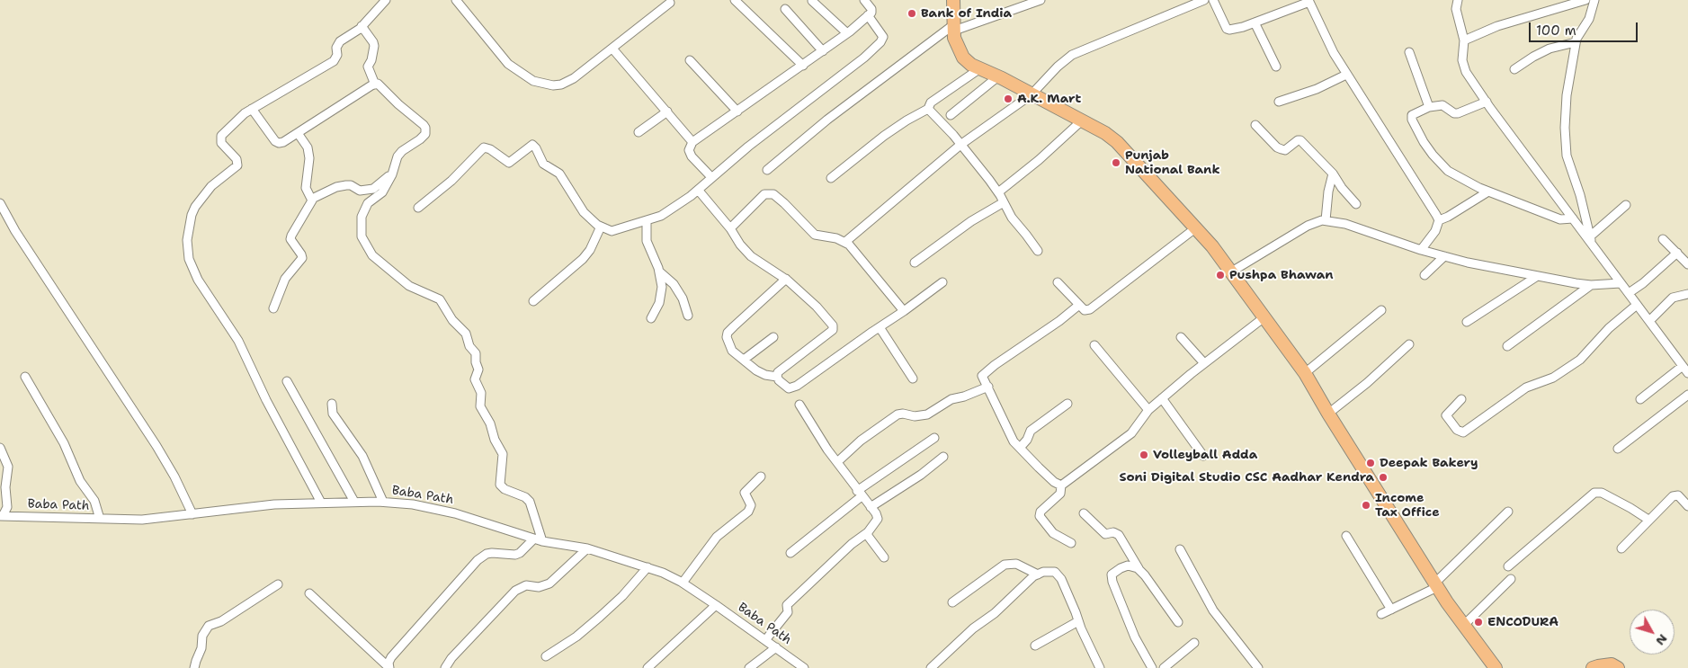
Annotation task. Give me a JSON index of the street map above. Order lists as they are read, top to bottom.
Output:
{
  "streets": {
    "street": ["Baba Path"]
  },
  "places": [
    "Bank of India",
    "A.K. Mart",
    "Punjab National Bank",
    "Pushpa Bhawan",
    "Volleyball Adda",
    "Deepak Bakery",
    "Soni Digital Studio CSC Aadhar Kendra",
    "Income Tax Office",
    "ENCODURA"
  ],
  "scale_bar": "100 m",
  "north": "bottom right"
}
